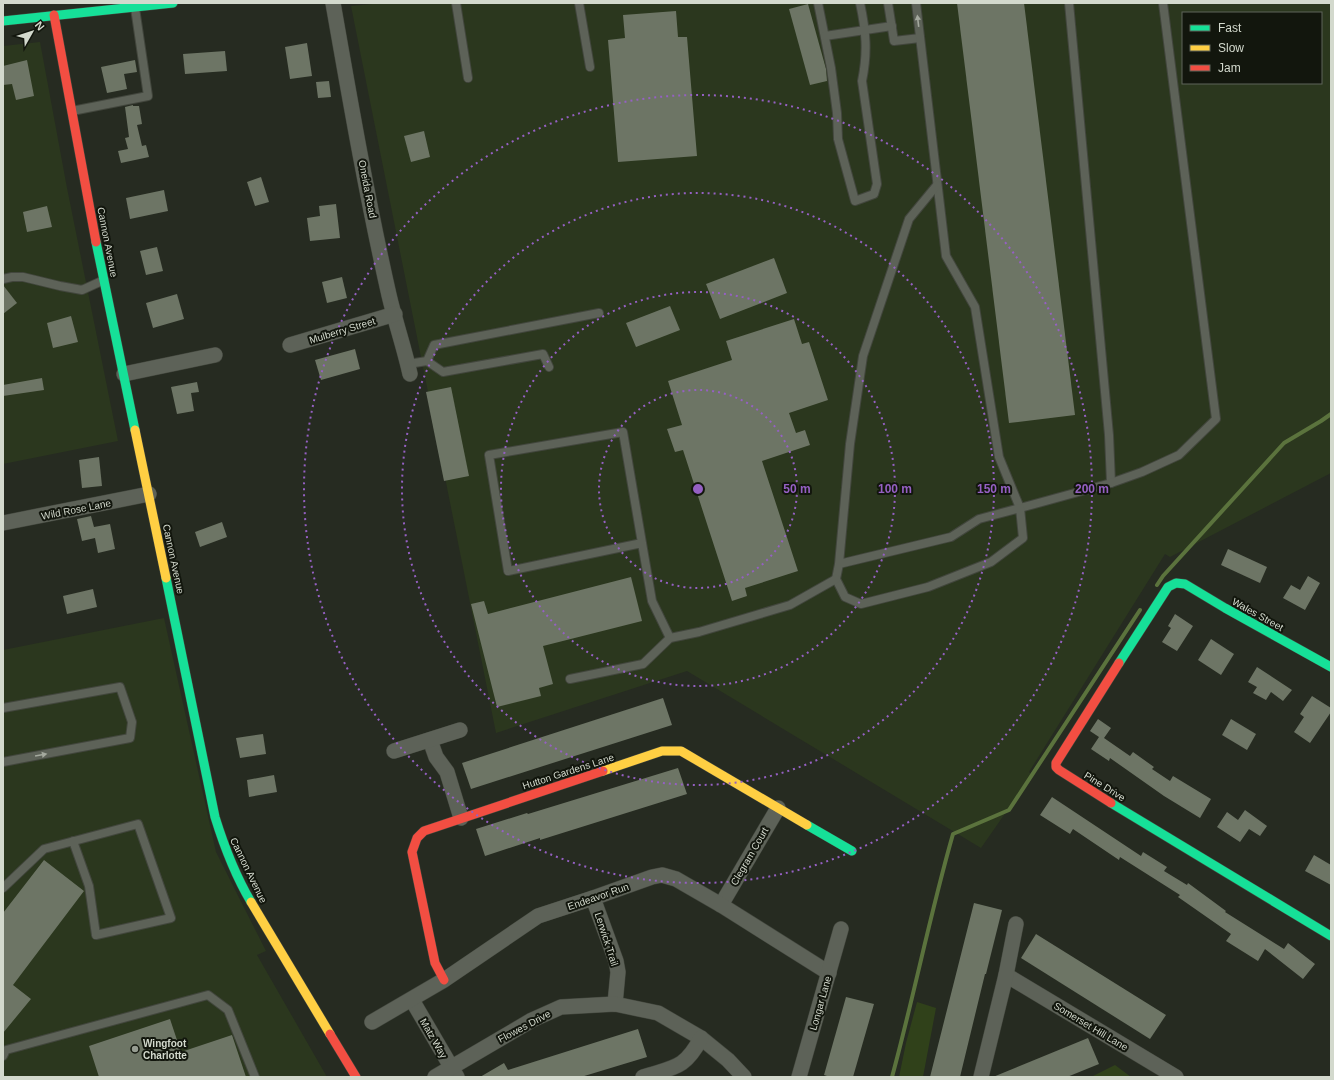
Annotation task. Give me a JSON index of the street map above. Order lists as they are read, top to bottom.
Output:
{
  "streets": {
    "street": [
      "Oneida Road",
      "Cannon Avenue",
      "Mulberry Street",
      "Wild Rose Lane",
      "Wales Street",
      "Hutton Gardens Lane",
      "Pine Drive",
      "Clegram Court",
      "Endeavor Run",
      "Lerwick Trail",
      "Longar Lane",
      "Flowes Drive",
      "Somerset Hill Lane",
      "Matz Way"
    ]
  },
  "crossings": [
    ["Oneida Road", "Mulberry Street"],
    ["Cannon Avenue", "Wild Rose Lane"],
    ["Wales Street", "Pine Drive"],
    ["Hutton Gardens Lane", "Clegram Court"],
    ["Hutton Gardens Lane", "Endeavor Run"],
    ["Clegram Court", "Endeavor Run"],
    ["Endeavor Run", "Lerwick Trail"],
    ["Endeavor Run", "Longar Lane"],
    ["Endeavor Run", "Matz Way"],
    ["Lerwick Trail", "Flowes Drive"],
    ["Flowes Drive", "Matz Way"]
  ],
  "places": ["Wingfoot Charlotte"],
  "legend": ["Fast", "Slow", "Jam"],
  "north": "top right",
  "rings": [
    "50 m",
    "100 m",
    "150 m",
    "200 m"
  ]
}
